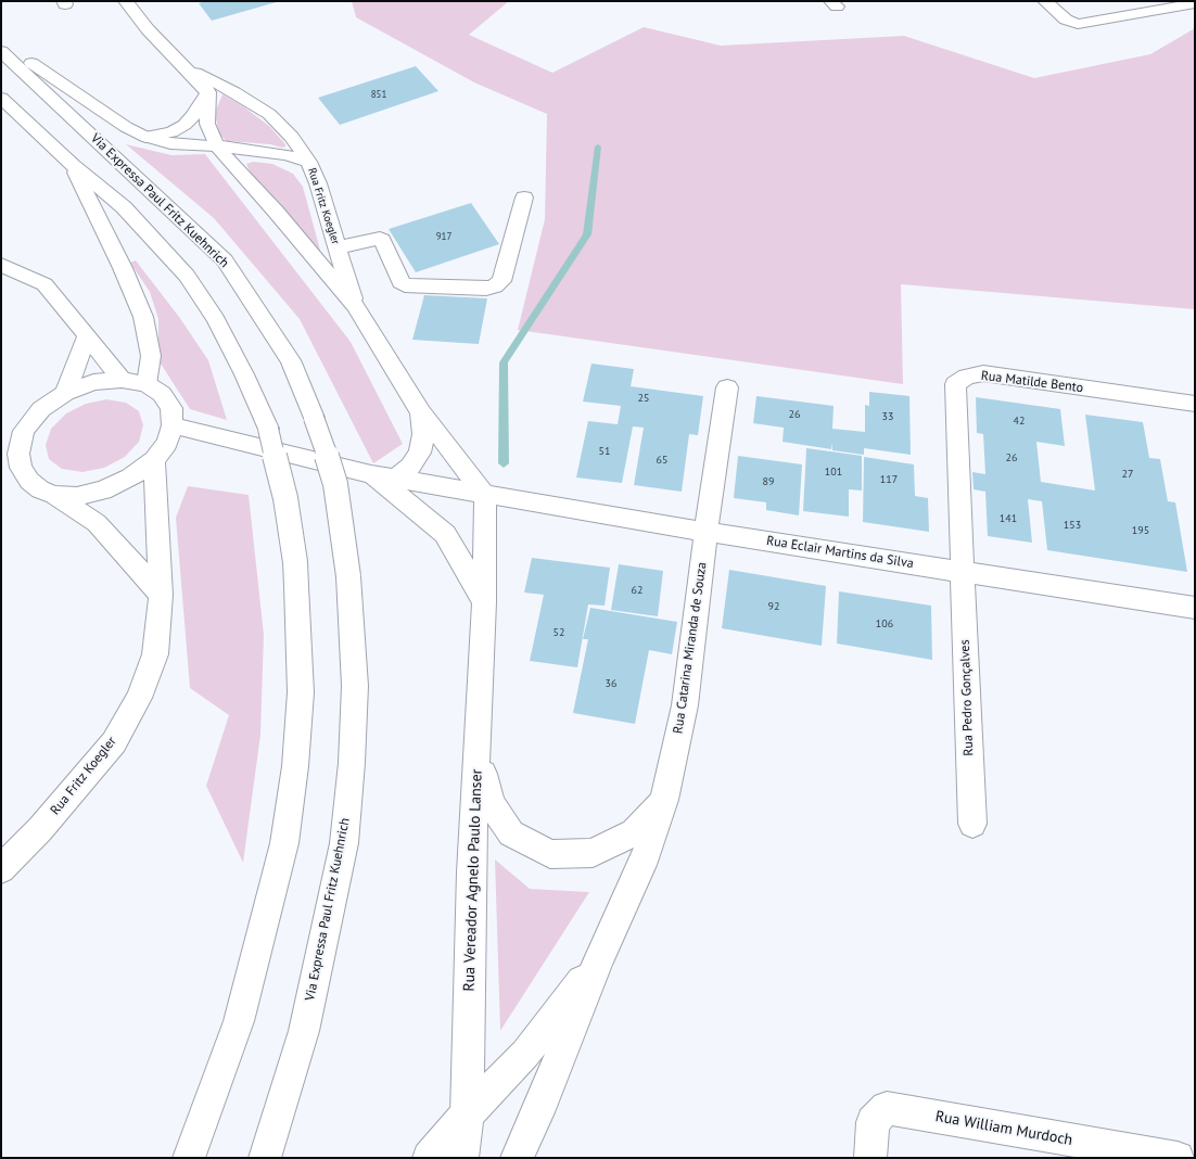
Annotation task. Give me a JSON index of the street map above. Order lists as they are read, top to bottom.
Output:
{
  "streets": {
    "street": [
      "Via Expressa Paul Fritz Kuehnrich",
      "Rua Fritz Koegler",
      "Rua Matilde Bento",
      "Rua Eclair Martins da Silva",
      "Rua Catarina Miranda de Souza",
      "Rua Pedro Gonçalves",
      "Rua Vereador Agnelo Paulo Lanser",
      "Rua William Murdoch"
    ]
  },
  "crossings": [
    ["Rua Fritz Koegler", "Rua Eclair Martins da Silva"],
    ["Rua Fritz Koegler", "Rua Vereador Agnelo Paulo Lanser"],
    ["Rua Matilde Bento", "Rua Eclair Martins da Silva"],
    ["Rua Matilde Bento", "Rua Pedro Gonçalves"],
    ["Rua Eclair Martins da Silva", "Rua Catarina Miranda de Souza"],
    ["Rua Eclair Martins da Silva", "Rua Pedro Gonçalves"],
    ["Rua Eclair Martins da Silva", "Rua Vereador Agnelo Paulo Lanser"],
    ["Rua Catarina Miranda de Souza", "Rua Vereador Agnelo Paulo Lanser"]
  ],
  "house_numbers": [
    "851",
    "917",
    "25",
    "26",
    "33",
    "42",
    "51",
    "26",
    "65",
    "101",
    "27",
    "117",
    "89",
    "141",
    "153",
    "195",
    "62",
    "92",
    "106",
    "52",
    "36"
  ]
}
